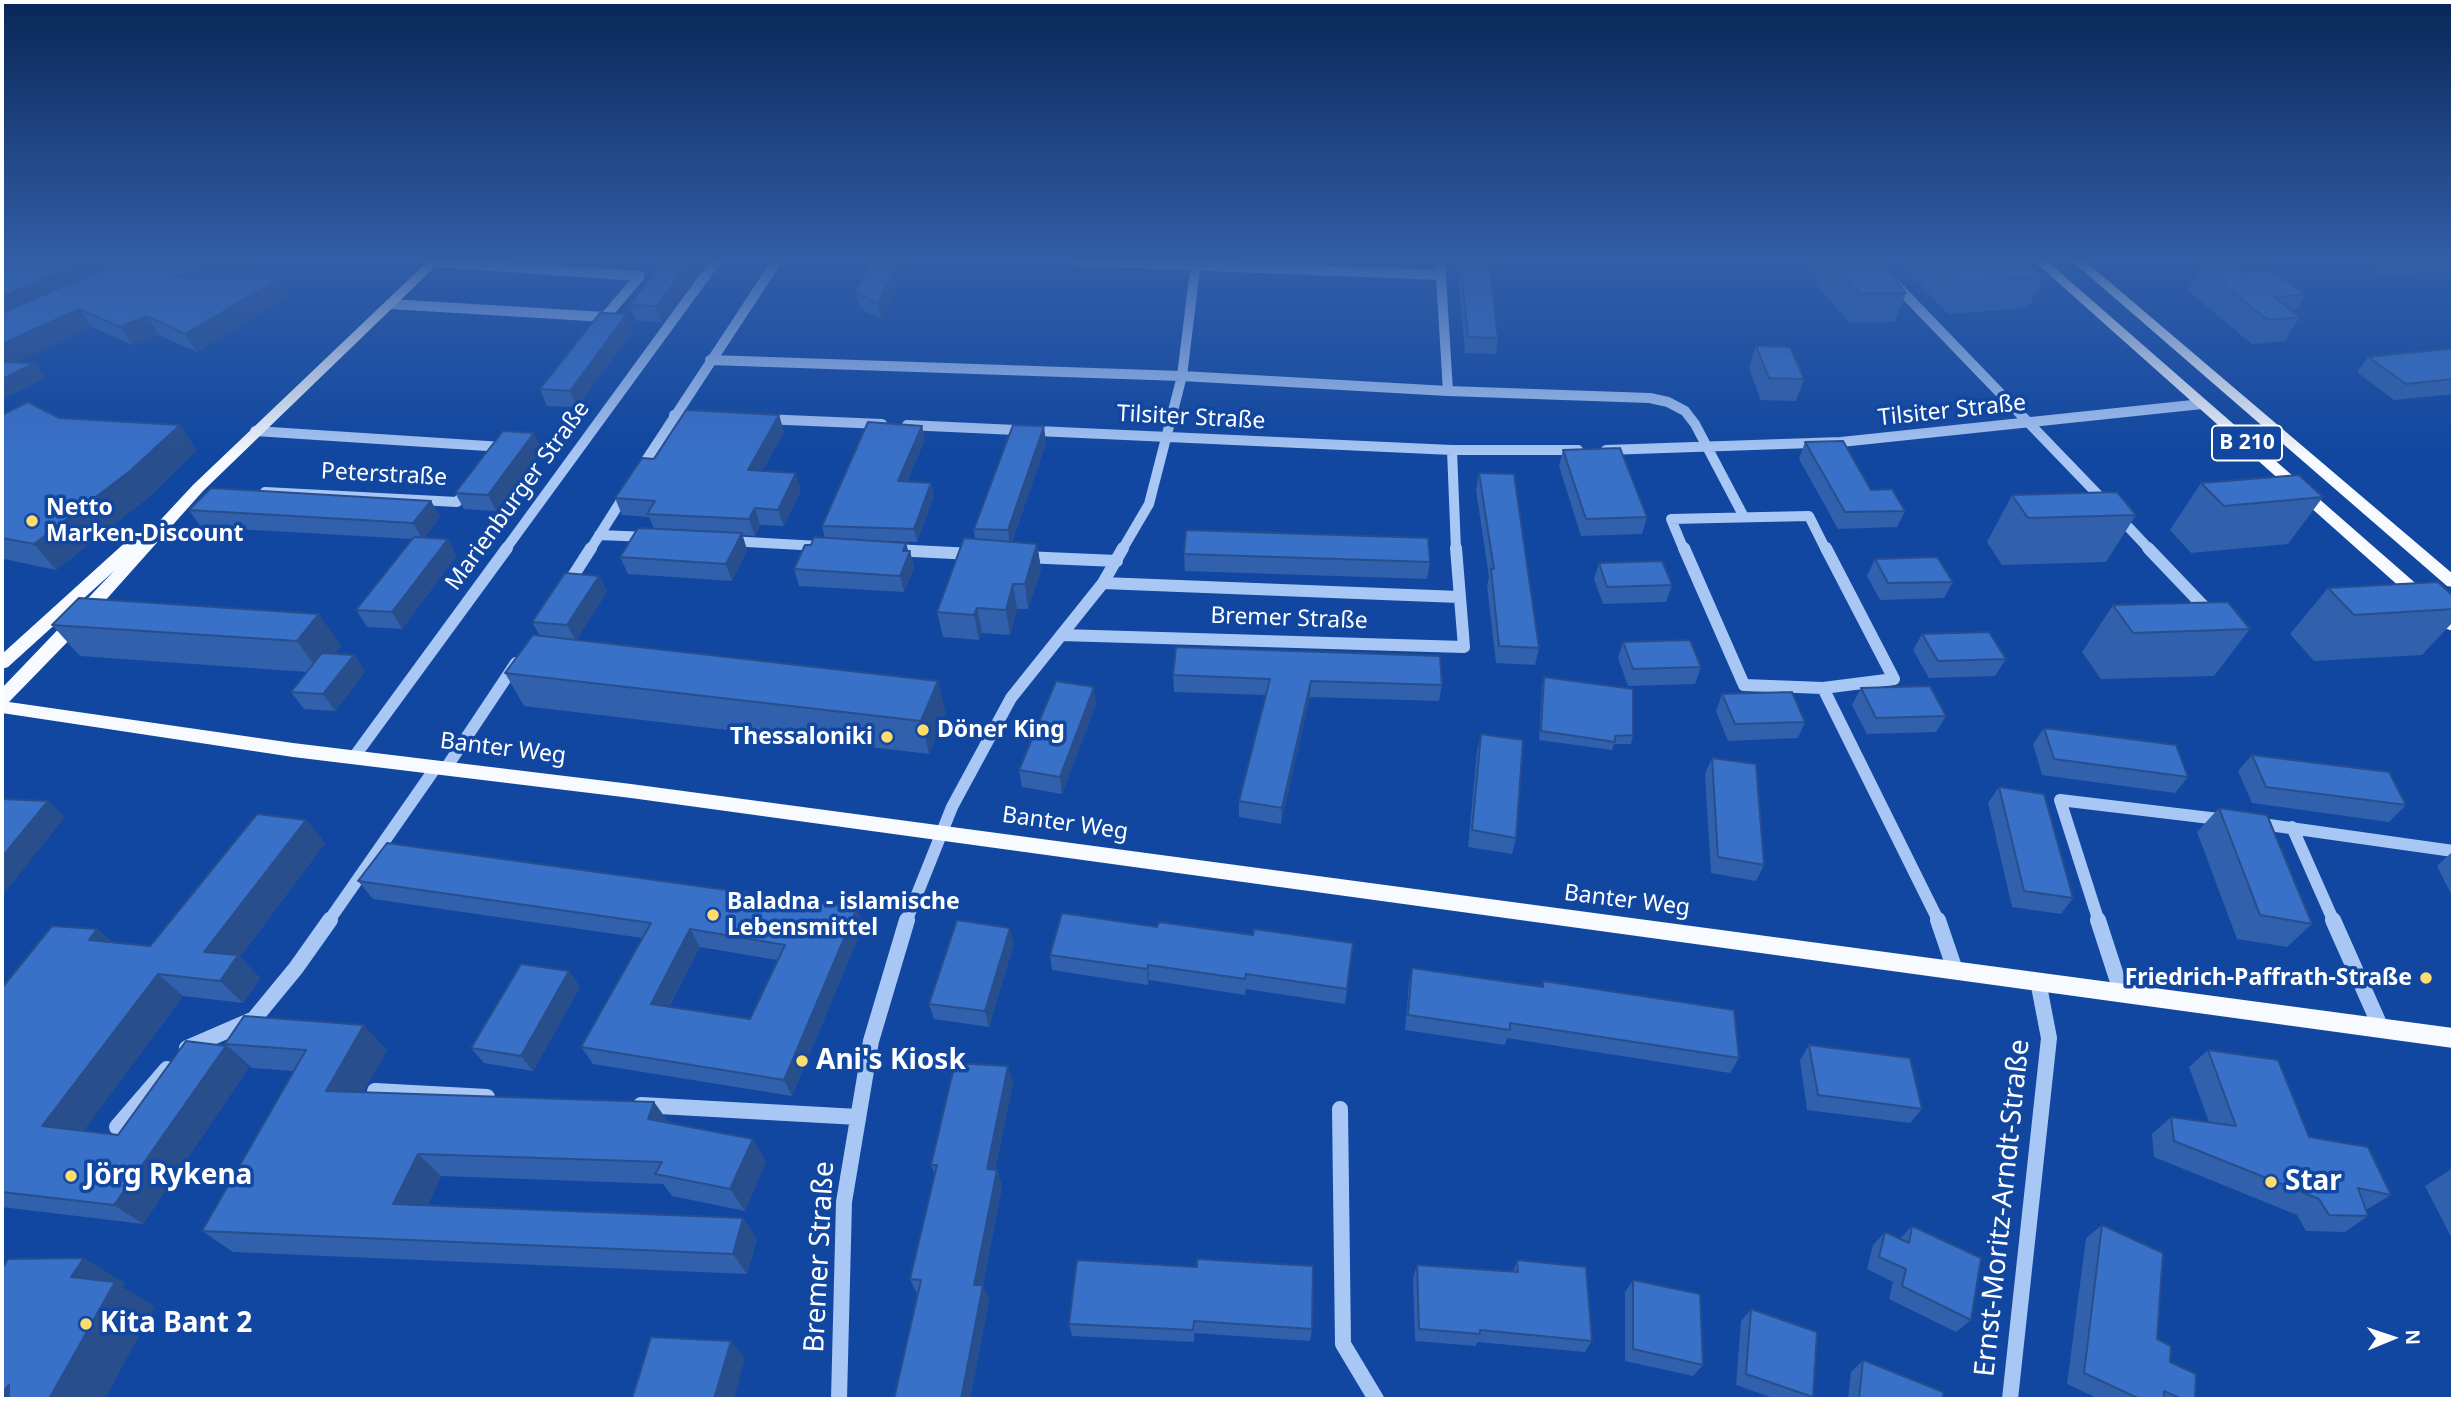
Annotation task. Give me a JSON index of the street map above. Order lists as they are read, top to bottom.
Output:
{
  "streets": {
    "main road": ["B 210", "Banter Weg"],
    "street": [
      "Tilsiter Straße",
      "Peterstraße",
      "Marienburger Straße",
      "Bremer Straße",
      "Ernst-Moritz-Arndt-Straße"
    ]
  },
  "crossings": [
    ["Tilsiter Straße", "B 210"],
    ["Tilsiter Straße", "Bremer Straße"],
    ["Marienburger Straße", "Banter Weg"],
    ["Bremer Straße", "Banter Weg"],
    ["Banter Weg", "Ernst-Moritz-Arndt-Straße"]
  ],
  "places": [
    "Netto Marken-Discount",
    "Döner King",
    "Thessaloniki",
    "Baladna - islamische Lebensmittel",
    "Friedrich-Paffrath-Straße",
    "Ani's Kiosk",
    "Jörg Rykena",
    "Star",
    "Kita Bant 2"
  ],
  "north": "right"
}
